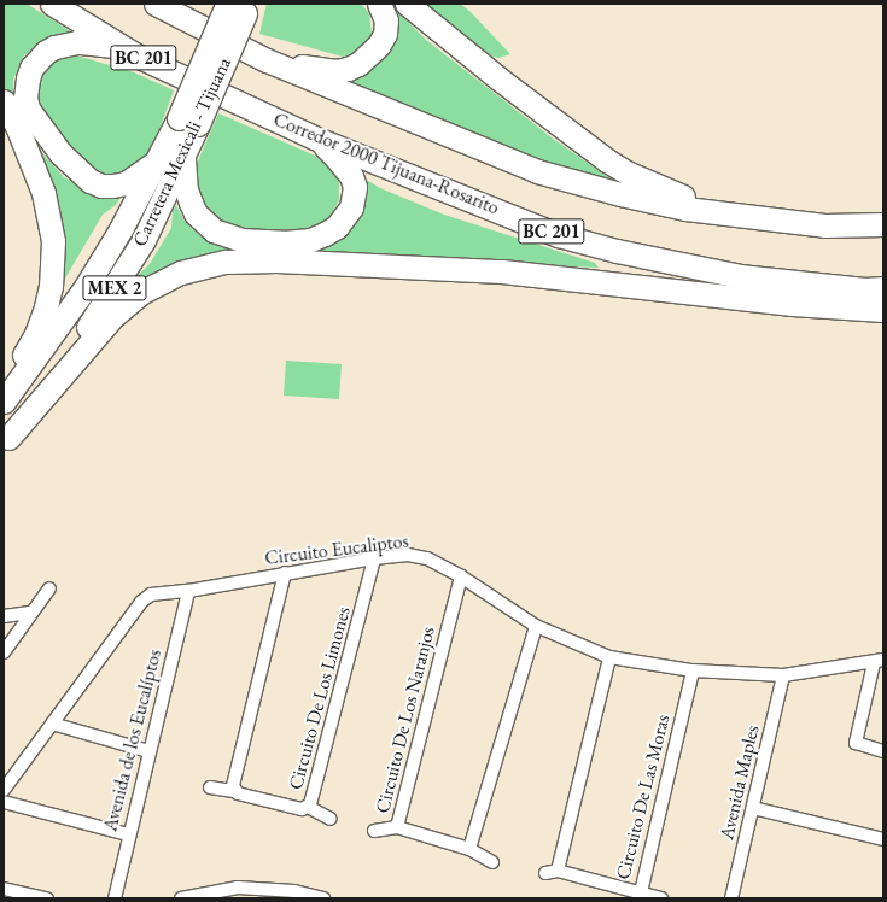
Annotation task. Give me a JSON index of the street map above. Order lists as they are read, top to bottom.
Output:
{
  "streets": {
    "highway": [
      "BC 201",
      "Carretera Mexicali - Tijuana",
      "Corredor 2000 Tijuana-Rosarito",
      "MEX 2"
    ],
    "street": [
      "Circuito Eucaliptos",
      "Circuito De Los Limones",
      "Circuito De Los Naranjos",
      "Avenida de los Eucalíptos",
      "Avenida Maples",
      "Circuito De Las Moras"
    ]
  },
  "crossings": [
    ["Circuito Eucaliptos", "Circuito De Los Limones"],
    ["Circuito Eucaliptos", "Circuito De Los Naranjos"],
    ["Circuito Eucaliptos", "Avenida de los Eucalíptos"],
    ["Circuito Eucaliptos", "Avenida Maples"],
    ["Circuito Eucaliptos", "Circuito De Las Moras"]
  ]
}
